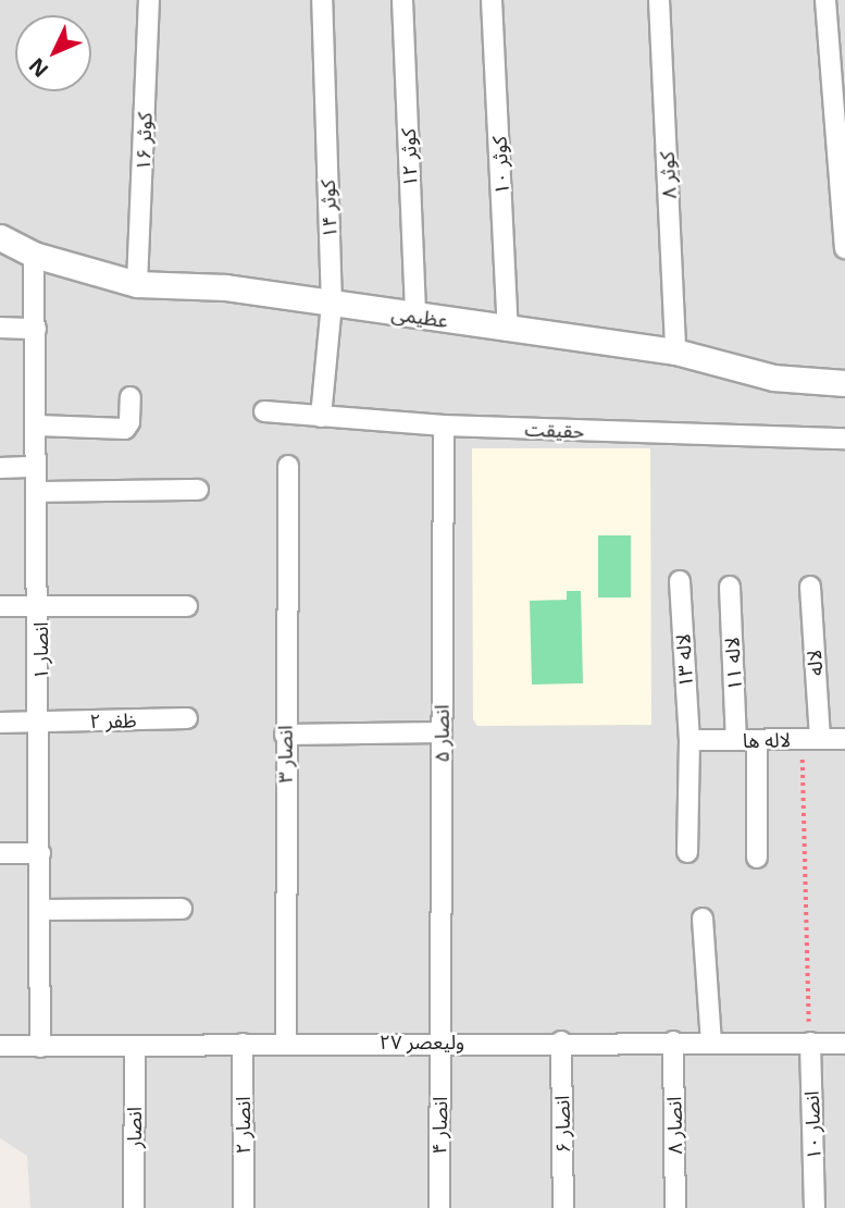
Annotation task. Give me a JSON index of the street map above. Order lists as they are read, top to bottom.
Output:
{
  "streets": {
    "street": [
      "کوثر ۱۶",
      "کوثر ۱۲",
      "کوثر ۱۰",
      "کوثر ۸",
      "کوثر ۱۴",
      "عظیمی",
      "حقیقت",
      "انصار ۱",
      "لاله ۱۳",
      "لاله",
      "لاله ۱۱",
      "ظفر ۲",
      "انصار ۵",
      "لاله ها",
      "انصار ۳",
      "ولیعصر ۲۷",
      "انصار ۶",
      "انصار ۲",
      "انصار ۴",
      "انصار ۸",
      "انصار ۱۰",
      "انصار"
    ]
  },
  "crossings": [
    ["کوثر ۱۶", "عظیمی"],
    ["کوثر ۱۲", "عظیمی"],
    ["کوثر ۱۰", "عظیمی"],
    ["کوثر ۸", "عظیمی"],
    ["کوثر ۱۴", "عظیمی"],
    ["کوثر ۱۴", "حقیقت"],
    ["عظیمی", "انصار ۱"],
    ["حقیقت", "انصار ۵"],
    ["انصار ۱", "ظفر ۲"],
    ["انصار ۱", "ولیعصر ۲۷"],
    ["لاله ۱۳", "لاله ها"],
    ["لاله", "لاله ها"],
    ["لاله ۱۱", "لاله ها"],
    ["انصار ۵", "ولیعصر ۲۷"],
    ["انصار ۵", "انصار ۴"],
    ["انصار ۳", "ولیعصر ۲۷"],
    ["ولیعصر ۲۷", "انصار ۶"],
    ["ولیعصر ۲۷", "انصار ۲"],
    ["ولیعصر ۲۷", "انصار ۴"],
    ["ولیعصر ۲۷", "انصار ۸"],
    ["ولیعصر ۲۷", "انصار ۱۰"],
    ["ولیعصر ۲۷", "انصار"]
  ],
  "north": "bottom left"
}
